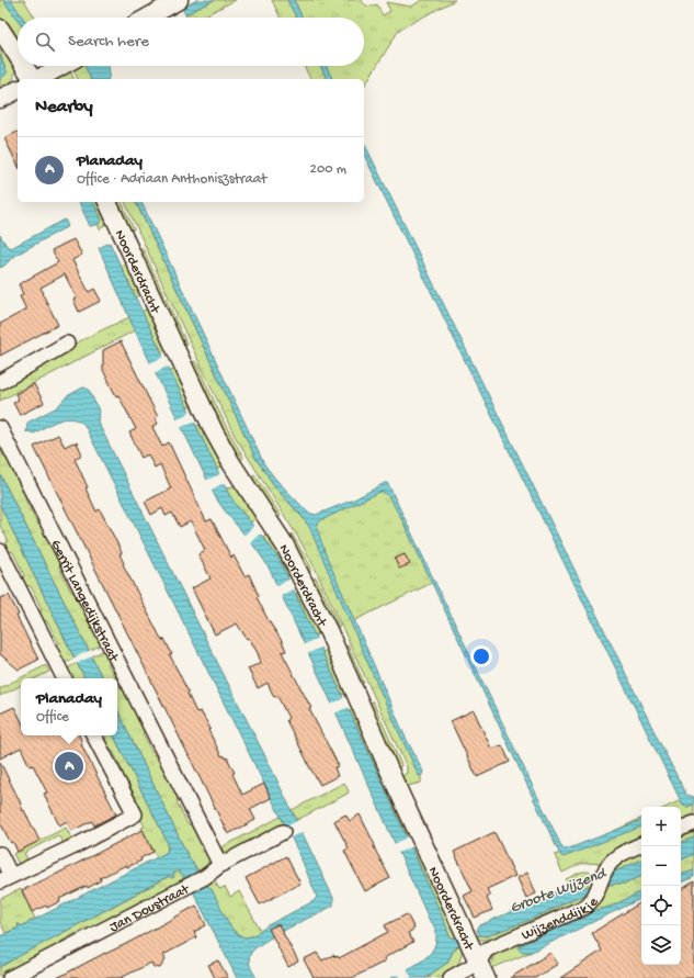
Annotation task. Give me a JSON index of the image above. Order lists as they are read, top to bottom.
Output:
{
  "streets": {
    "street": [
      "Noorderdracht",
      "Gerrit Langedijkstraat",
      "Jan Doustraat",
      "Wijzenddijkje"
    ]
  },
  "crossings": [
    ["Noorderdracht", "Wijzenddijkje"],
    ["Gerrit Langedijkstraat", "Jan Doustraat"]
  ],
  "water": ["Groote Wijzend"],
  "page": {
    "search": "Search here",
    "heading": "Nearby",
    "list": [
      {
        "mark": "A",
        "name": "Planaday",
        "note": "Office · Adriaan Anthoniszstraat",
        "value": "200 m"
      }
    ],
    "popup": ["Planaday", "Office"],
    "pins": "A",
    "map_buttons": ["+", "−"]
  }
}
